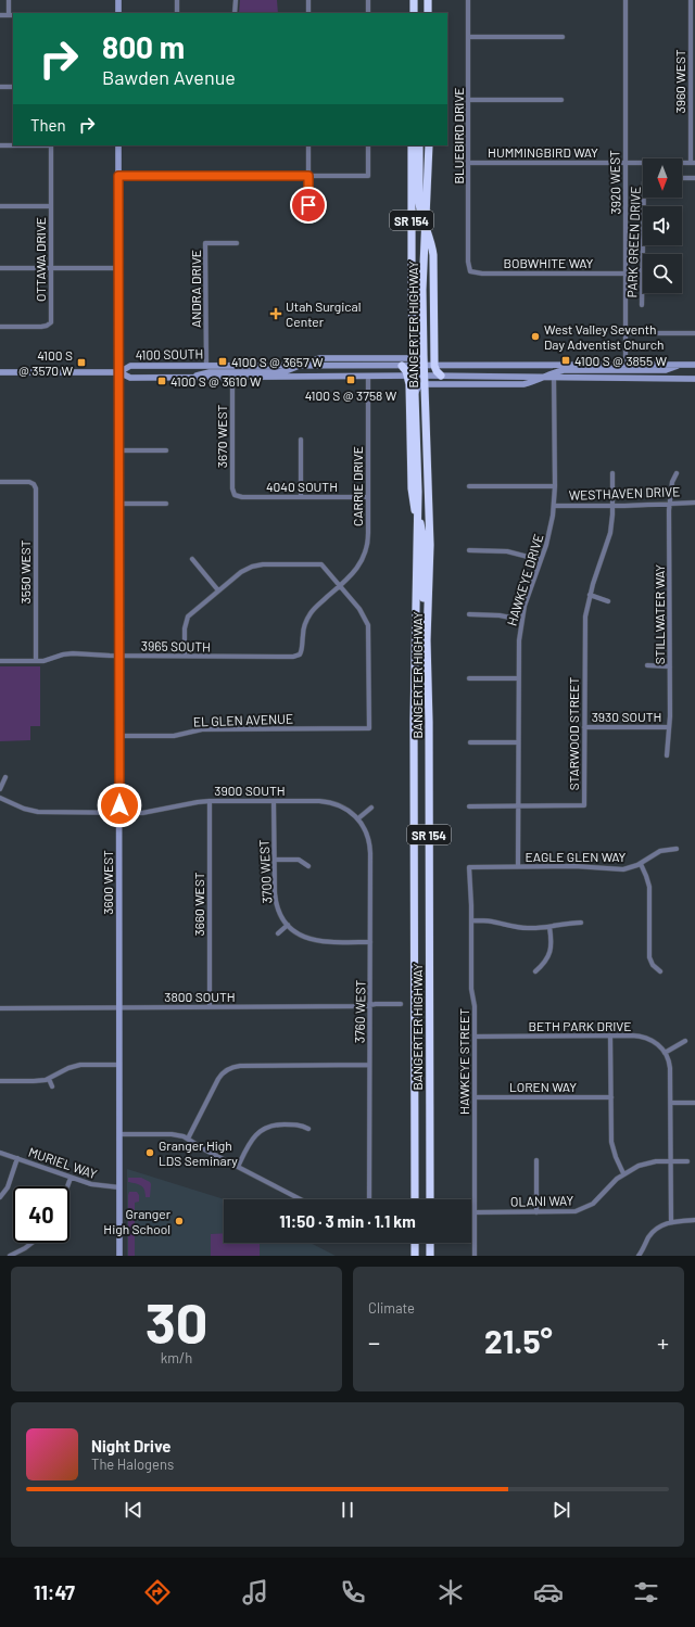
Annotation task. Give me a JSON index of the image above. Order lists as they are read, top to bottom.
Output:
{
  "streets": {
    "highway": ["SR 154", "BANGERTER HIGHWAY"],
    "main road": ["4100 SOUTH", "3600 WEST"],
    "street": [
      "3960 WEST",
      "BLUEBIRD DRIVE",
      "HUMMINGBIRD WAY",
      "3920 WEST",
      "PARK GREEN DRIVE",
      "OTTAWA DRIVE",
      "BOBWHITE WAY",
      "ANDRA DRIVE",
      "3670 WEST",
      "4040 SOUTH",
      "CARRIE DRIVE",
      "WESTHAVEN DRIVE",
      "3550 WEST",
      "HAWKEYE DRIVE",
      "STILLWATER WAY",
      "3965 SOUTH",
      "3930 SOUTH",
      "EL GLEN AVENUE",
      "STARWOOD STREET",
      "3900 SOUTH",
      "EAGLE GLEN WAY",
      "3700 WEST",
      "3660 WEST",
      "3800 SOUTH",
      "3760 WEST",
      "BETH PARK DRIVE",
      "HAWKEYE STREET",
      "LOREN WAY",
      "MURIEL WAY",
      "OLANI WAY"
    ]
  },
  "crossings": [
    ["3960 WEST", "HUMMINGBIRD WAY"],
    ["BLUEBIRD DRIVE", "HUMMINGBIRD WAY"],
    ["BLUEBIRD DRIVE", "BOBWHITE WAY"],
    ["HUMMINGBIRD WAY", "3920 WEST"],
    ["3920 WEST", "BOBWHITE WAY"],
    ["3920 WEST", "4100 SOUTH"],
    ["PARK GREEN DRIVE", "BOBWHITE WAY"],
    ["ANDRA DRIVE", "4100 SOUTH"],
    ["BANGERTER HIGHWAY", "4100 SOUTH"],
    ["4100 SOUTH", "3670 WEST"],
    ["4100 SOUTH", "CARRIE DRIVE"],
    ["4100 SOUTH", "HAWKEYE DRIVE"],
    ["4100 SOUTH", "3600 WEST"],
    ["3670 WEST", "4040 SOUTH"],
    ["4040 SOUTH", "CARRIE DRIVE"],
    ["CARRIE DRIVE", "3965 SOUTH"],
    ["CARRIE DRIVE", "EL GLEN AVENUE"],
    ["WESTHAVEN DRIVE", "HAWKEYE DRIVE"],
    ["WESTHAVEN DRIVE", "STILLWATER WAY"],
    ["WESTHAVEN DRIVE", "STARWOOD STREET"],
    ["3550 WEST", "3965 SOUTH"],
    ["HAWKEYE DRIVE", "STARWOOD STREET"],
    ["HAWKEYE DRIVE", "EAGLE GLEN WAY"],
    ["STILLWATER WAY", "3930 SOUTH"],
    ["3965 SOUTH", "3600 WEST"],
    ["3930 SOUTH", "STARWOOD STREET"],
    ["EL GLEN AVENUE", "3600 WEST"],
    ["3900 SOUTH", "3700 WEST"],
    ["3900 SOUTH", "3600 WEST"],
    ["3900 SOUTH", "3660 WEST"],
    ["3900 SOUTH", "3760 WEST"],
    ["EAGLE GLEN WAY", "HAWKEYE STREET"],
    ["3600 WEST", "3800 SOUTH"],
    ["3600 WEST", "MURIEL WAY"],
    ["3660 WEST", "3800 SOUTH"],
    ["3800 SOUTH", "3760 WEST"],
    ["BETH PARK DRIVE", "HAWKEYE STREET"],
    ["HAWKEYE STREET", "LOREN WAY"],
    ["HAWKEYE STREET", "OLANI WAY"]
  ],
  "places": {
    "health": ["Utah Surgical Center"],
    "other": ["West Valley Seventh Day Adventist Church", "Granger High LDS Seminary", "Granger High School"],
    "transit": [
      "4100 S @ 3855 W",
      "4100 S @ 3657 W",
      "4100 S @ 3570 W",
      "4100 S @ 3758 W",
      "4100 S @ 3610 W"
    ]
  },
  "north": "bottom",
  "page": {
    "turn": ["800 m", "Bawden Avenue"],
    "then": "Then",
    "limit": "40",
    "trip": "11:50 · 3 min · 1.1 km",
    "tile": [
      ["30", "km/h"],
      "Climate"
    ],
    "heat": ["−", "21.5°", "+"],
    "song": ["Night Drive", "The Halogens"],
    "tabs": "11:47"
  }
}
